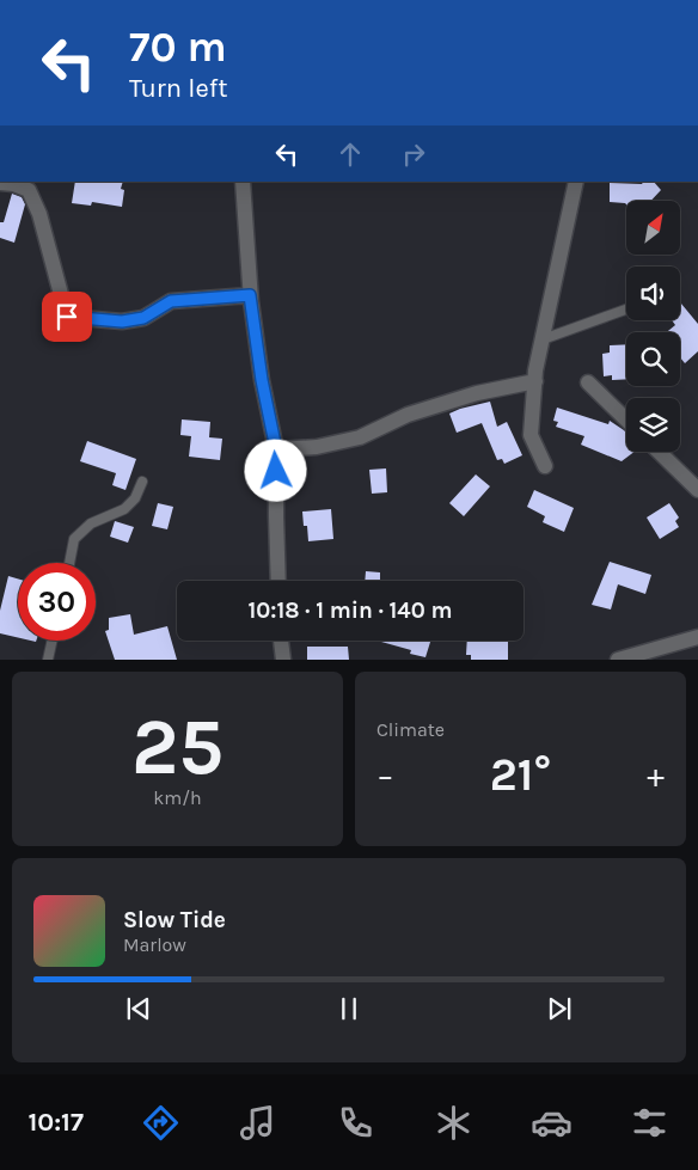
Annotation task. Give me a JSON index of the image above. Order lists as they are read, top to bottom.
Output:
{
  "north": "top right",
  "page": {
    "turn": ["70 m", "Turn left"],
    "limit": "30",
    "trip": "10:18 · 1 min · 140 m",
    "tile": [
      ["25", "km/h"],
      "Climate"
    ],
    "heat": ["−", "21°", "+"],
    "song": ["Slow Tide", "Marlow"],
    "tabs": "10:17"
  }
}
